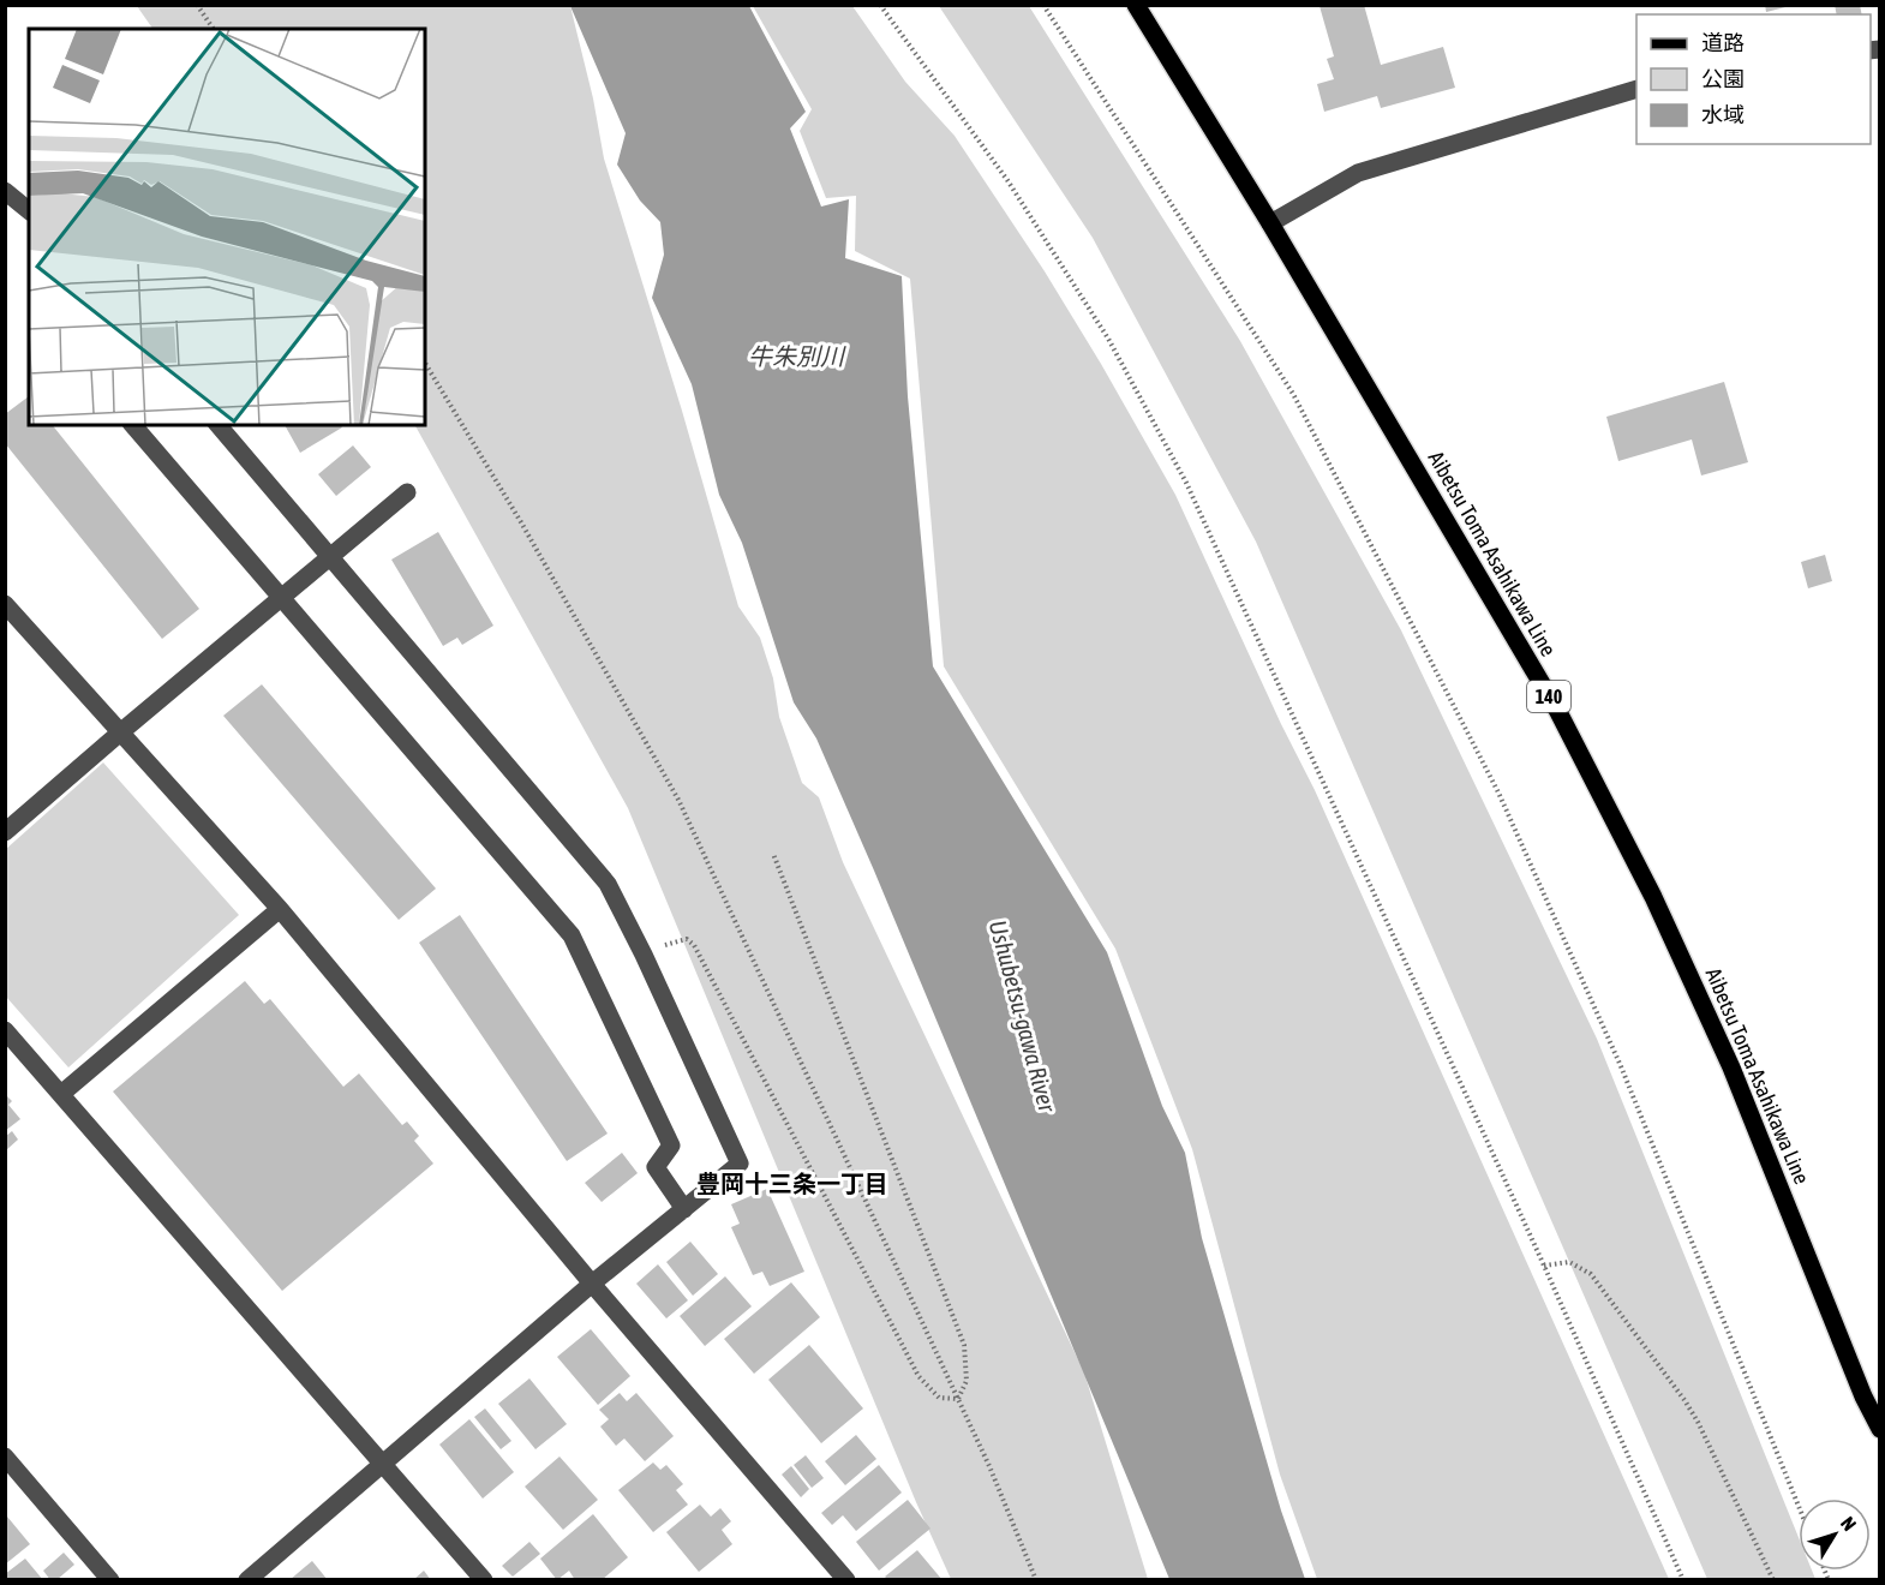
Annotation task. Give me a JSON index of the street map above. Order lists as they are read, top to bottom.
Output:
{
  "streets": {
    "main road": ["Aibetsu Toma Asahikawa Line", "140"]
  },
  "districts": ["豊岡十三条一丁目"],
  "water": ["牛朱別川", "Ushubetsu-gawa River"],
  "legend": ["道路", "公園", "水域"],
  "north": "top right"
}
